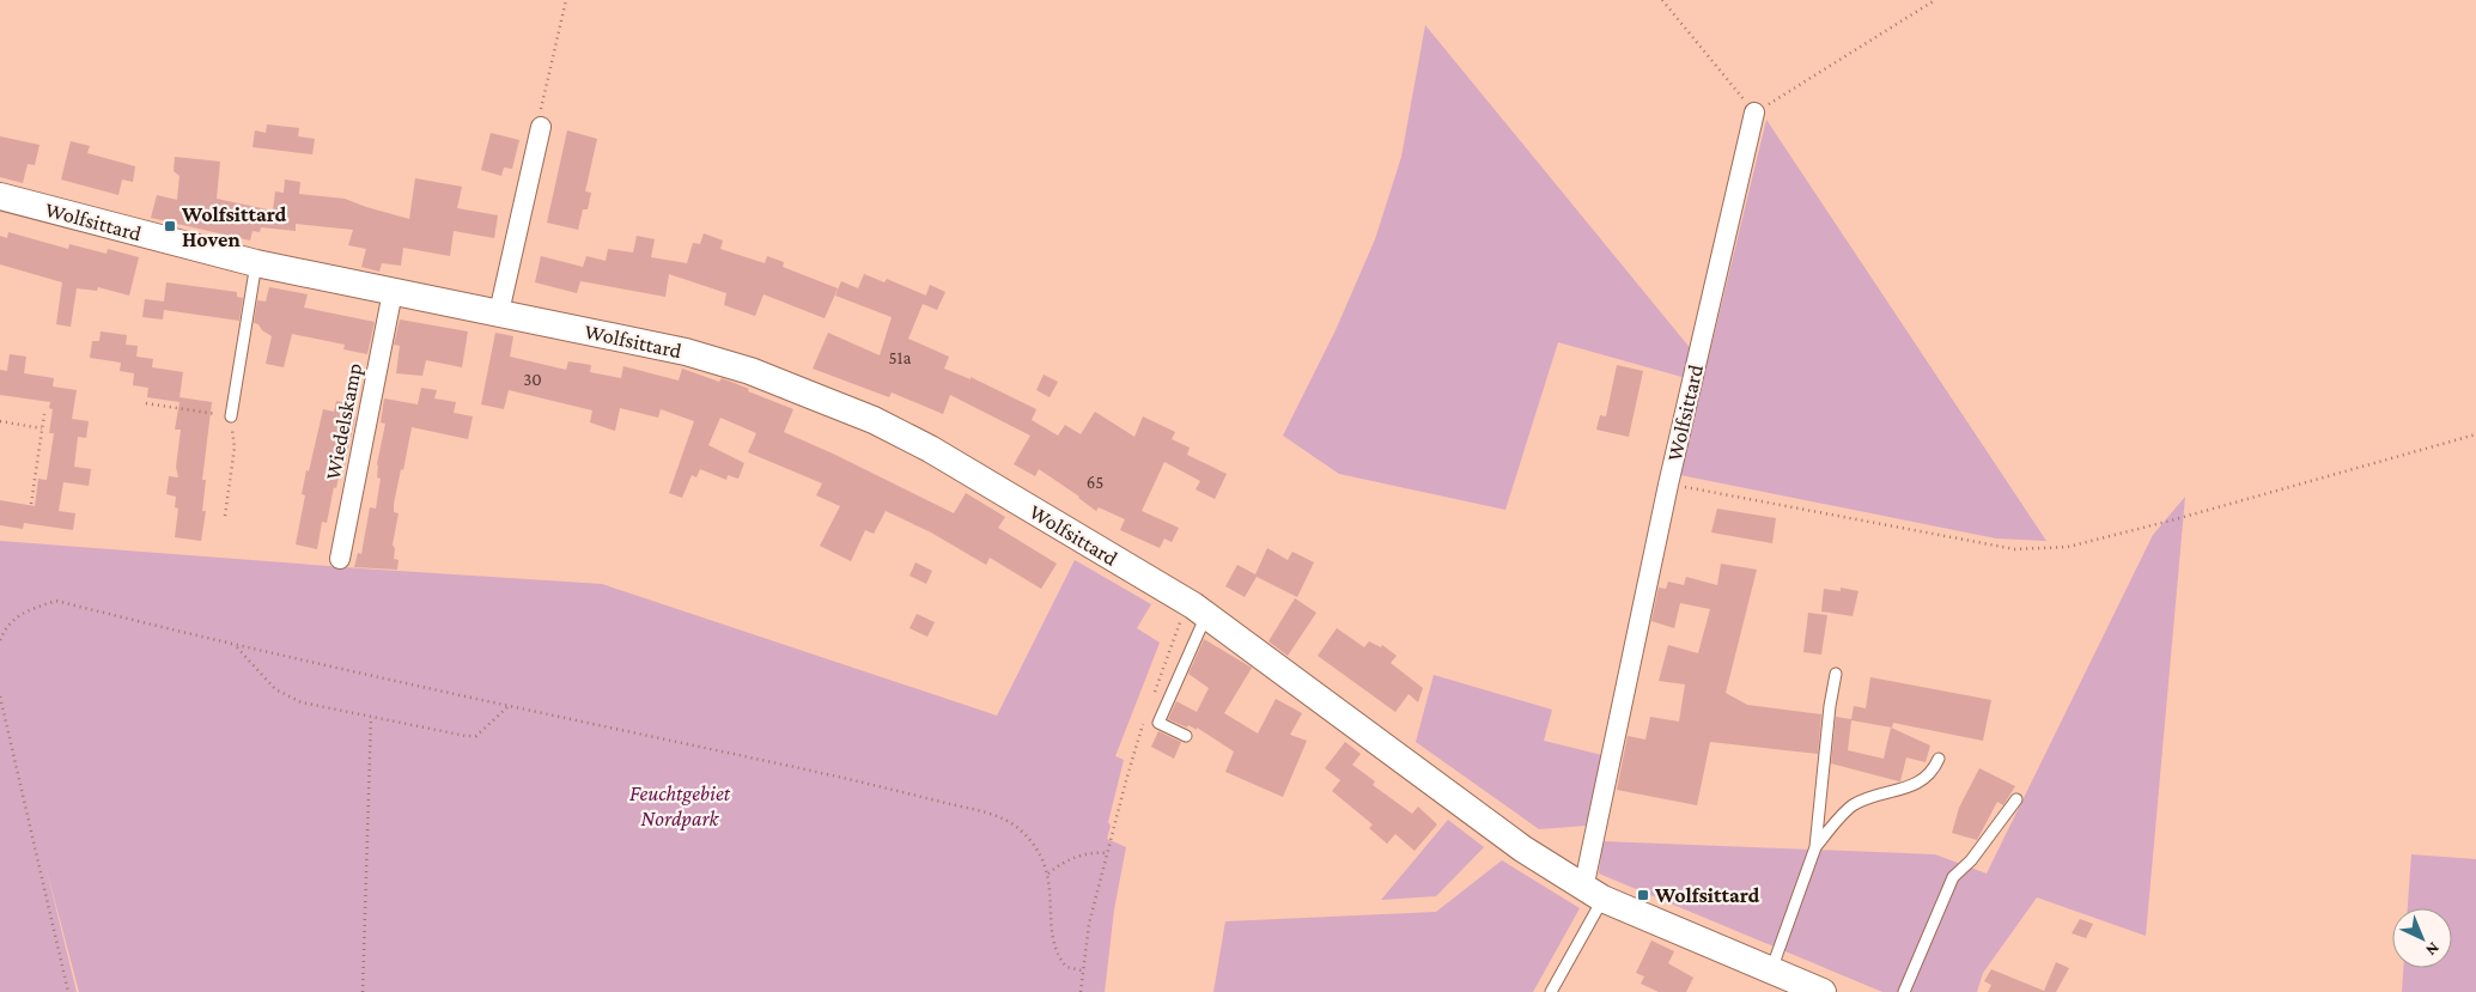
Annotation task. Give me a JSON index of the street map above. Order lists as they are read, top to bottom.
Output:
{
  "streets": {
    "street": ["Wolfsittard", "Wiedelskamp"]
  },
  "crossings": [
    ["Wolfsittard", "Wiedelskamp"]
  ],
  "parks": ["Feuchtgebiet Nordpark"],
  "places": {
    "transit": ["Wolfsittard Hoven", "Wolfsittard"]
  },
  "house_numbers": ["51a", "30", "65"],
  "north": "bottom right"
}
